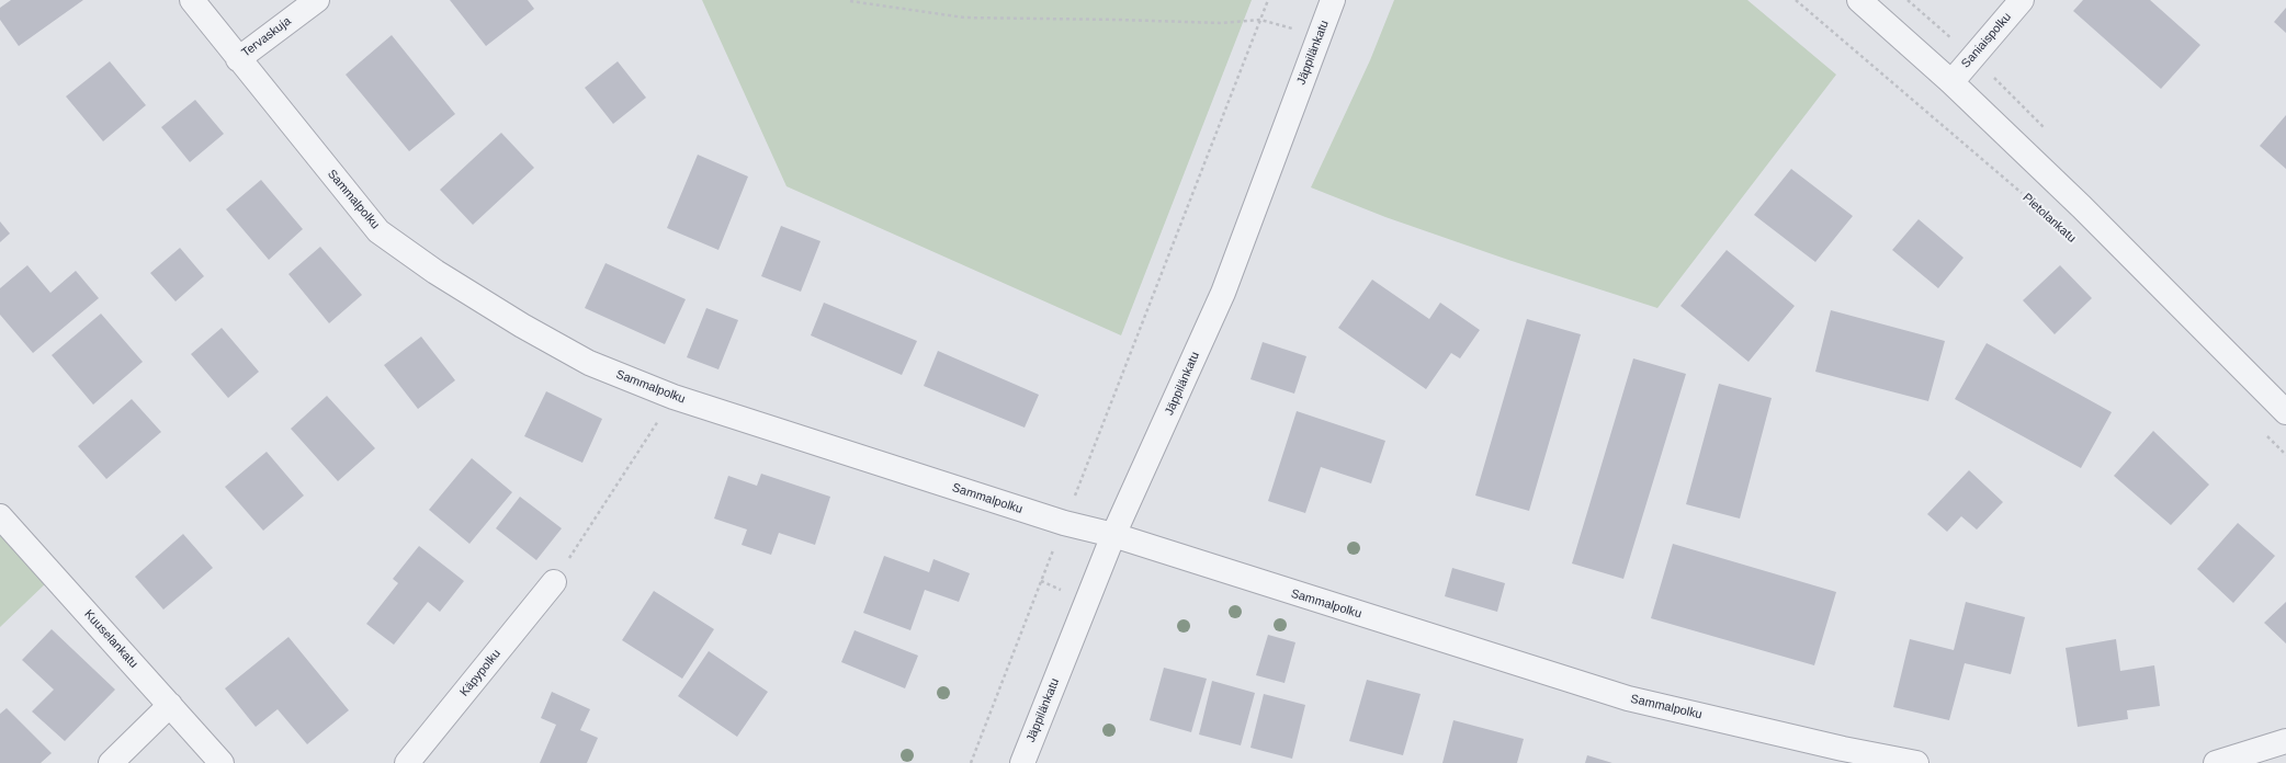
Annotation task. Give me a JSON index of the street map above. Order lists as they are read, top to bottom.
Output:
{
  "streets": {
    "street": [
      "Tervaskuja",
      "Saniaispolku",
      "Jäppilänkatu",
      "Sammalpolku",
      "Kuuselankatu",
      "Käpypolku"
    ],
    "path": ["Pietolankatu"]
  },
  "crossings": [
    ["Tervaskuja", "Sammalpolku"],
    ["Jäppilänkatu", "Sammalpolku"]
  ]
}
